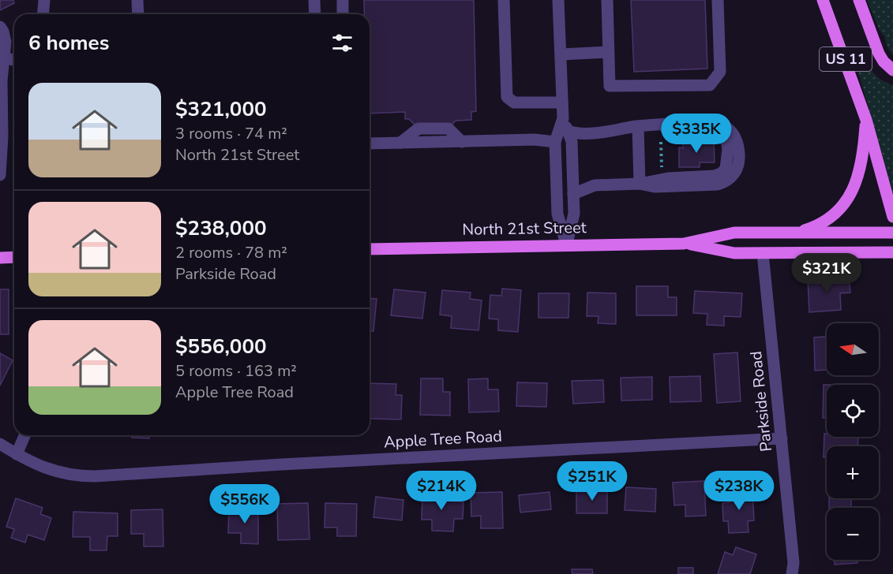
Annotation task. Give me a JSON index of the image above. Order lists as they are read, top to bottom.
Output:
{
  "streets": {
    "main road": ["US 11", "North 21st Street"],
    "street": ["Parkside Road", "Apple Tree Road"]
  },
  "crossings": [
    ["North 21st Street", "Parkside Road"],
    ["Parkside Road", "Apple Tree Road"]
  ],
  "north": "left",
  "page": {
    "heading": "6 homes",
    "list": [
      {
        "name": "$321,000",
        "note": "3 rooms · 74 m² · North 21st Street"
      },
      {
        "name": "$238,000",
        "note": "2 rooms · 78 m² · Parkside Road"
      },
      {
        "name": "$556,000",
        "note": "5 rooms · 163 m² · Apple Tree Road"
      }
    ],
    "price": [
      "$335K",
      "$321K",
      "$251K",
      "$214K",
      "$238K",
      "$556K"
    ],
    "map_buttons": ["+", "−"]
  }
}
